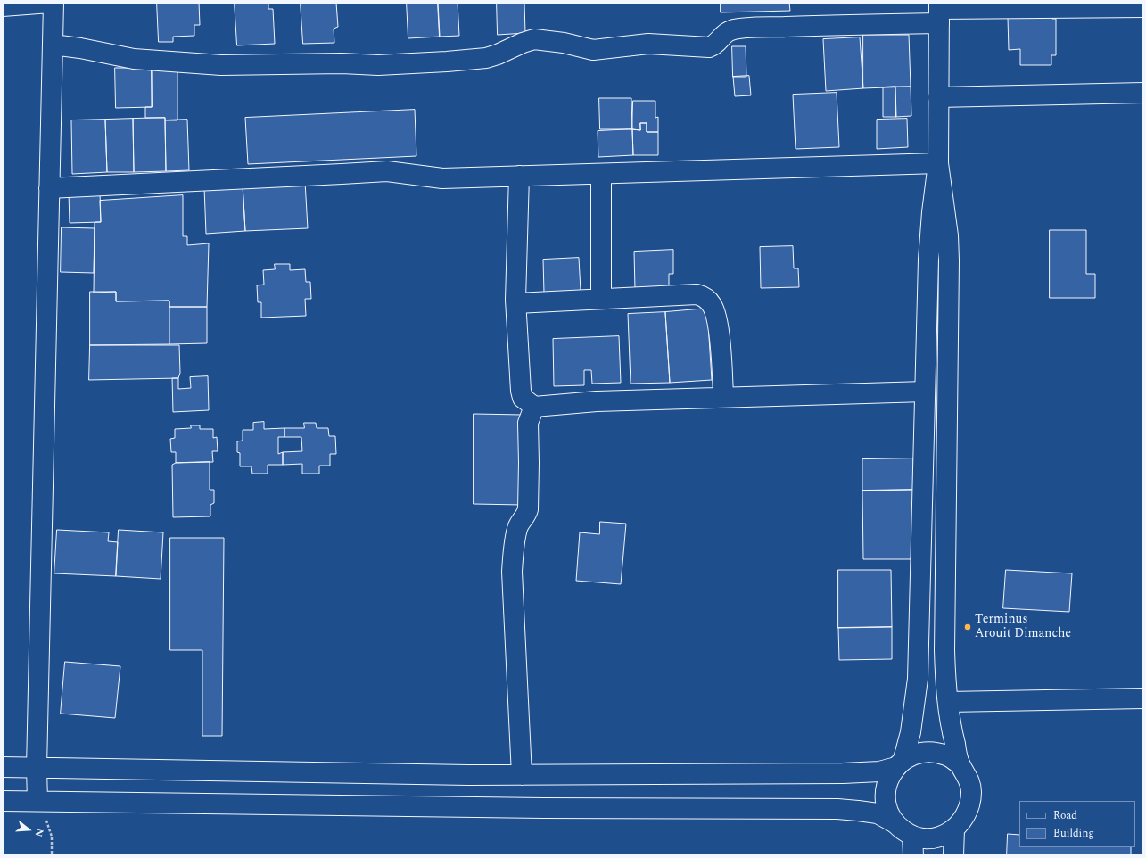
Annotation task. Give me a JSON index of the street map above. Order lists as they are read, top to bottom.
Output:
{
  "places": ["Terminus Arouit Dimanche"],
  "legend": ["Road", "Building"],
  "north": "right"
}
